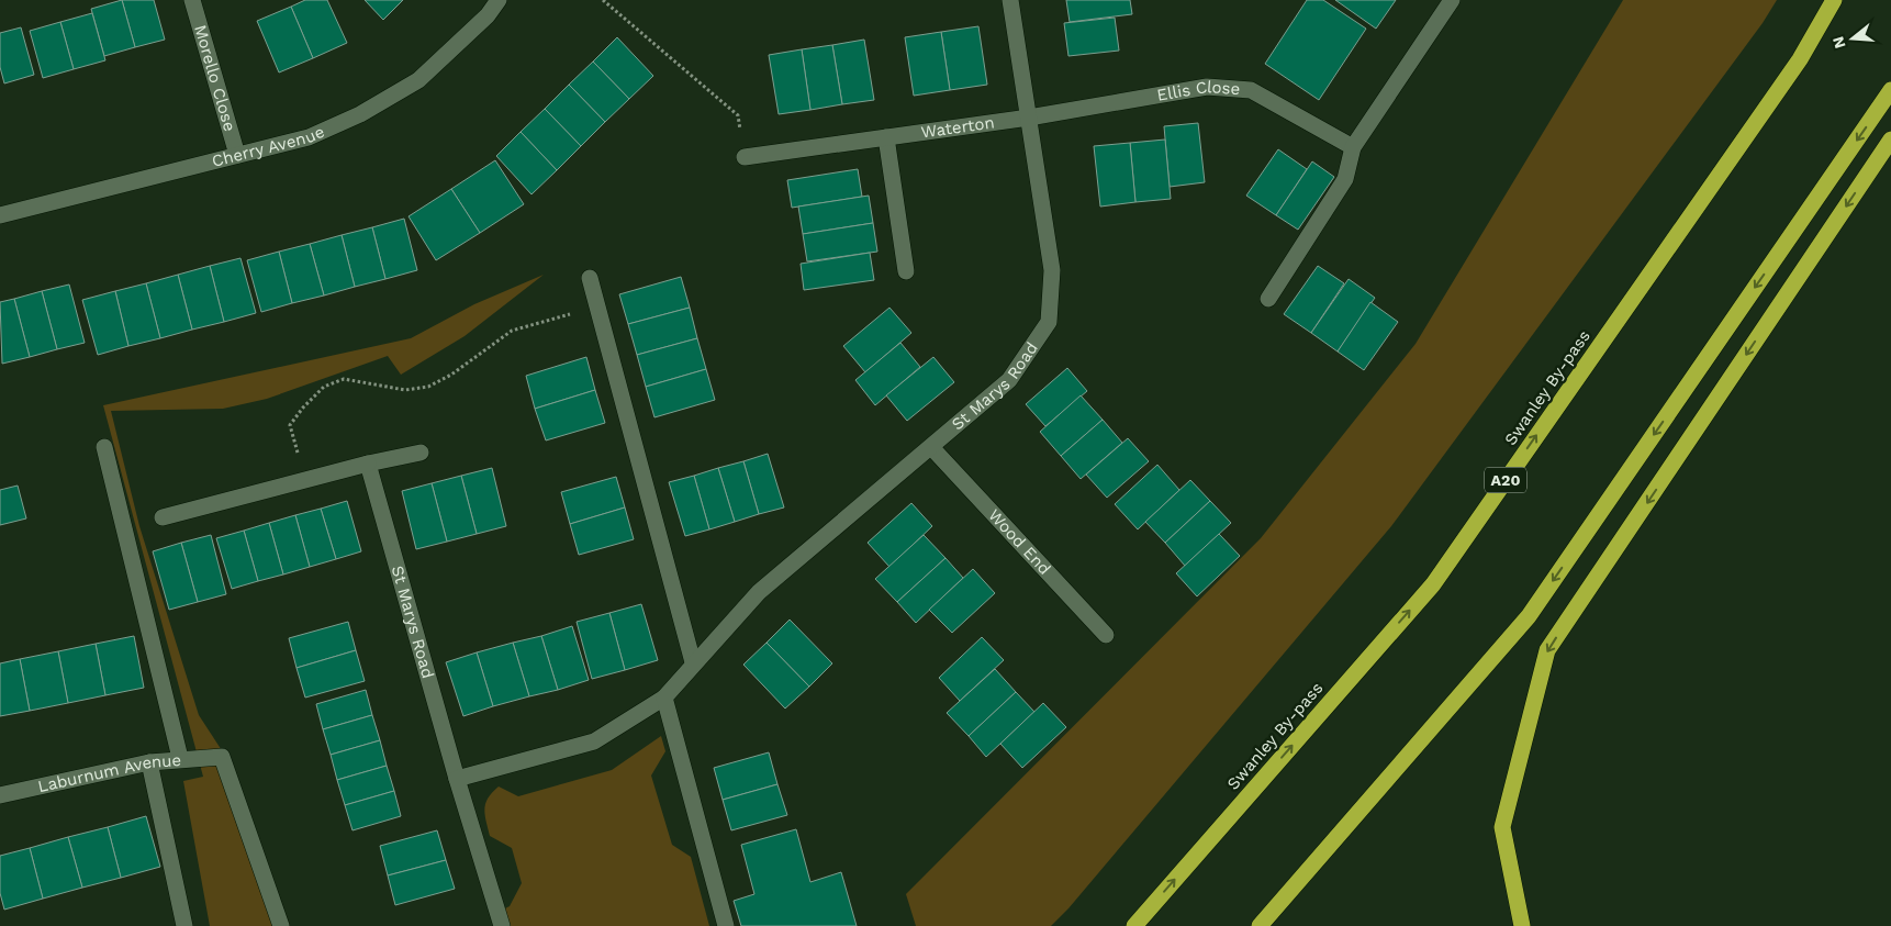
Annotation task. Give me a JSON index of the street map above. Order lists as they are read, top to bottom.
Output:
{
  "streets": {
    "highway": ["Swanley By-pass", "A20"],
    "street": [
      "Morello Close",
      "Ellis Close",
      "Waterton",
      "Cherry Avenue",
      "St Marys Road",
      "Wood End",
      "Laburnum Avenue"
    ]
  },
  "crossings": [
    ["Morello Close", "Cherry Avenue"],
    ["Ellis Close", "Waterton"],
    ["Ellis Close", "St Marys Road"],
    ["Waterton", "St Marys Road"],
    ["St Marys Road", "Wood End"]
  ],
  "north": "left"
}
